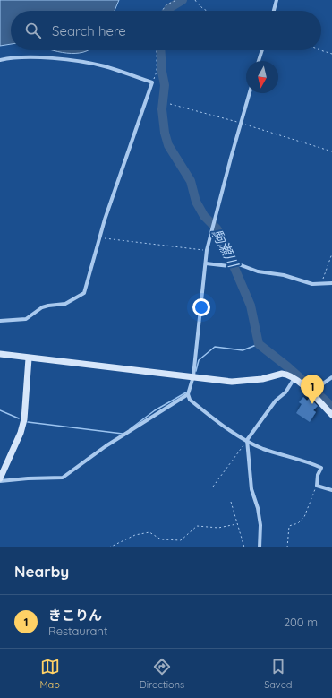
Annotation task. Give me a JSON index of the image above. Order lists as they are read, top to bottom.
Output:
{
  "water": ["駒瀬川"],
  "north": "bottom",
  "page": {
    "search": "Search here",
    "pins": "1",
    "heading": "Nearby",
    "list": [
      {
        "mark": "1",
        "name": "きこりん",
        "note": "Restaurant",
        "value": "200 m"
      }
    ],
    "nav": ["Map", "Directions", "Saved"]
  }
}
